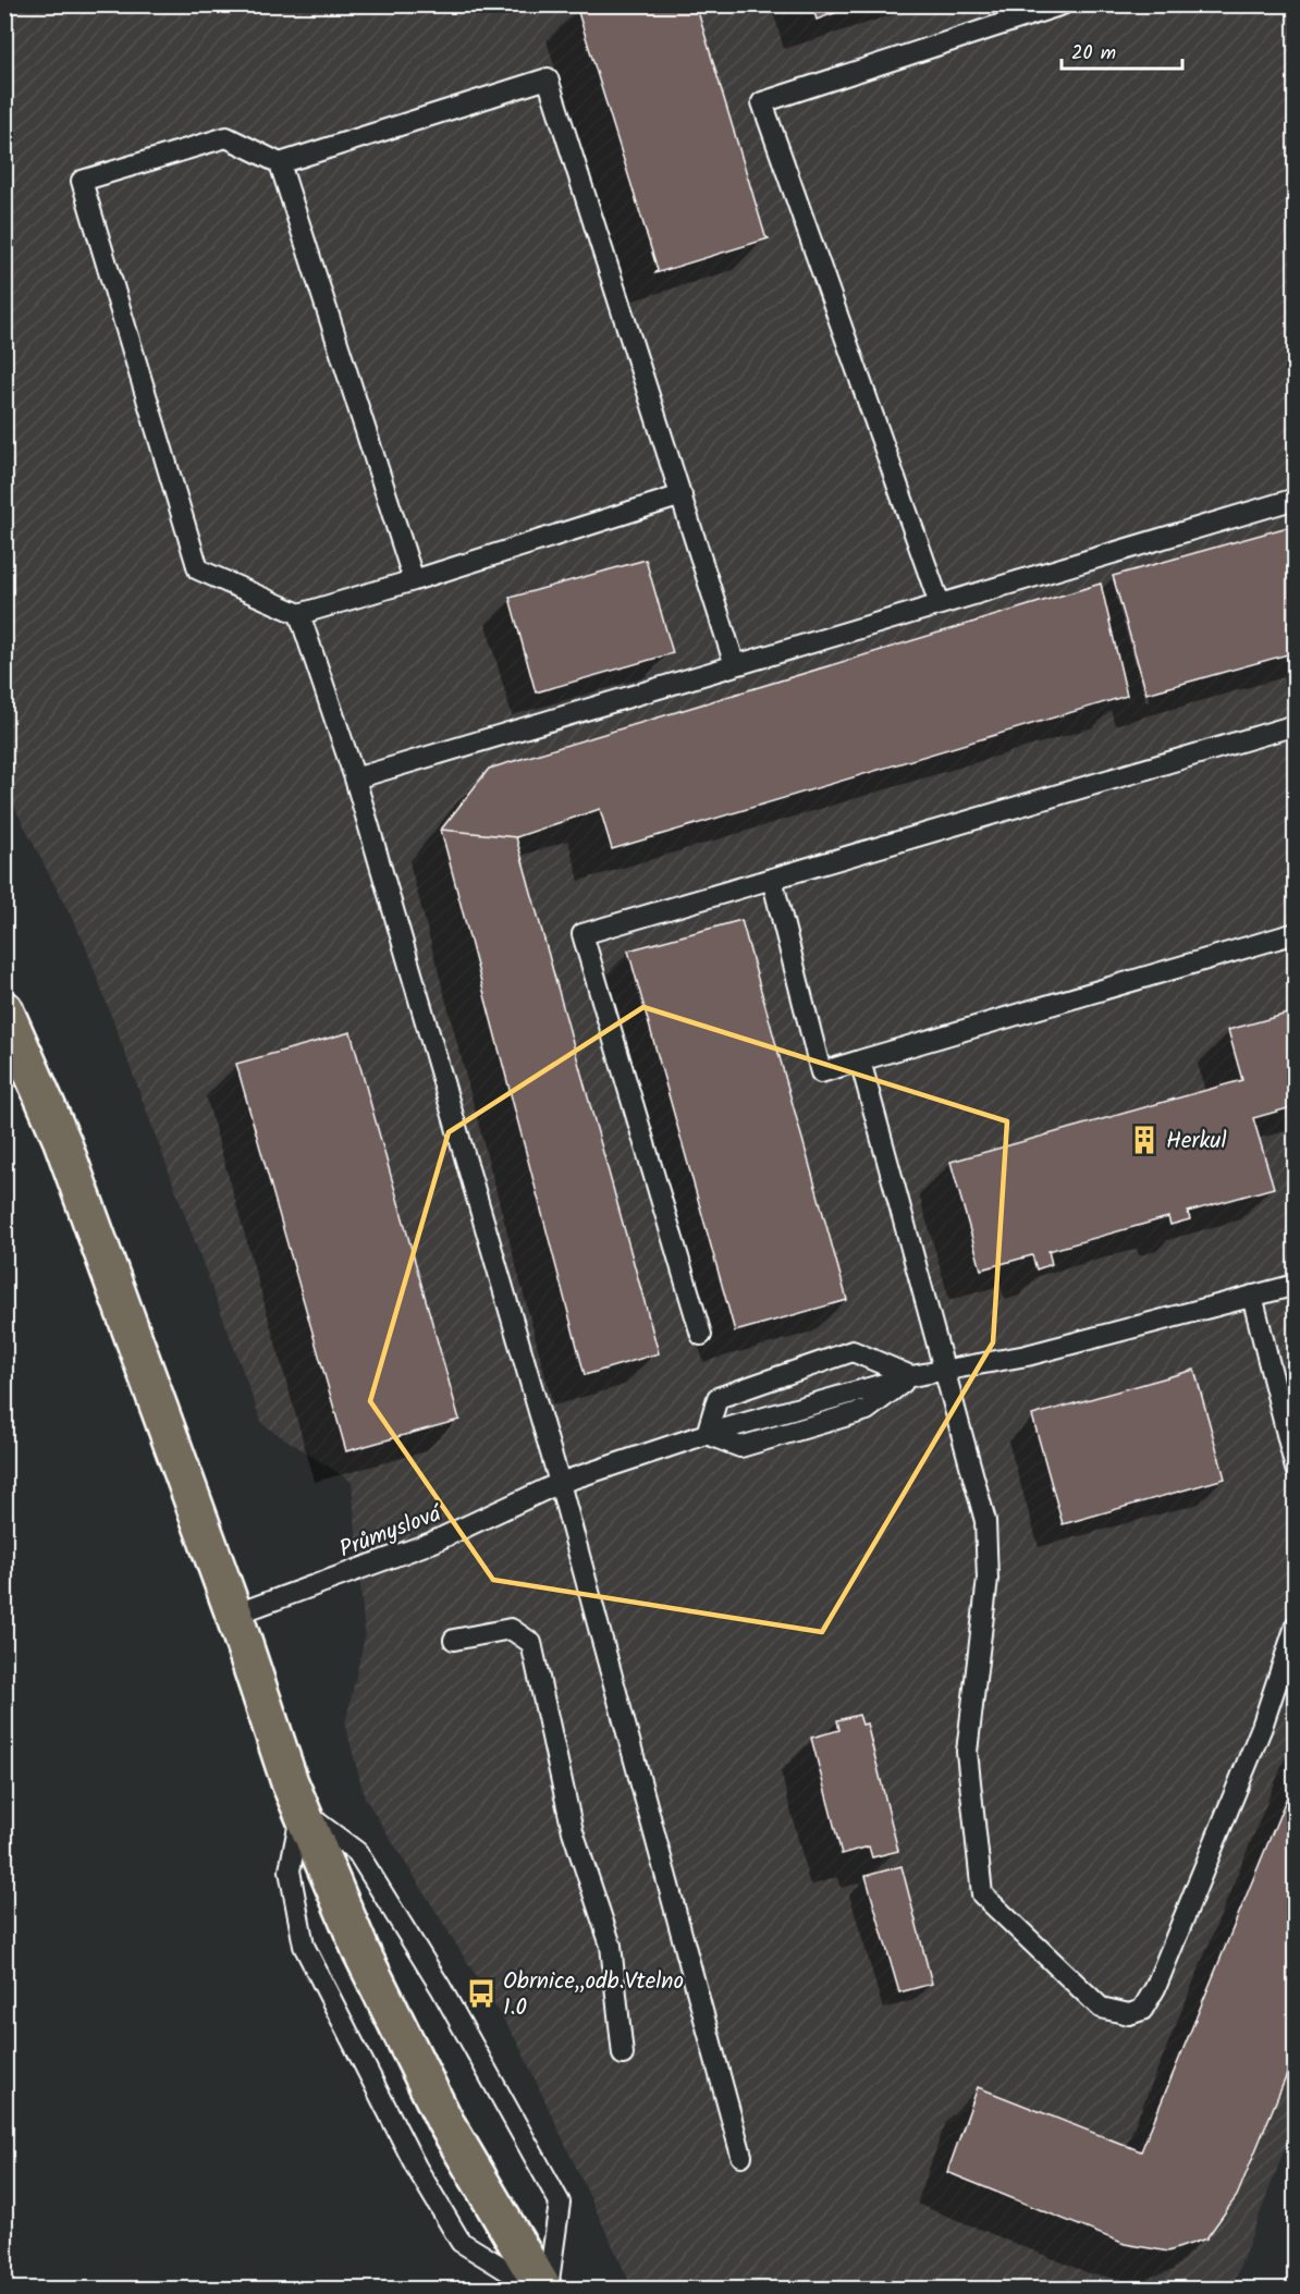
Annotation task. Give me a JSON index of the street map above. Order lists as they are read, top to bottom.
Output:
{
  "streets": {
    "lane": ["Průmyslová"]
  },
  "places": {
    "building": ["Herkul"],
    "bus stop": ["Obrnice,,odb.Vtelno 1.0"]
  },
  "scale_bar": "20 m"
}
